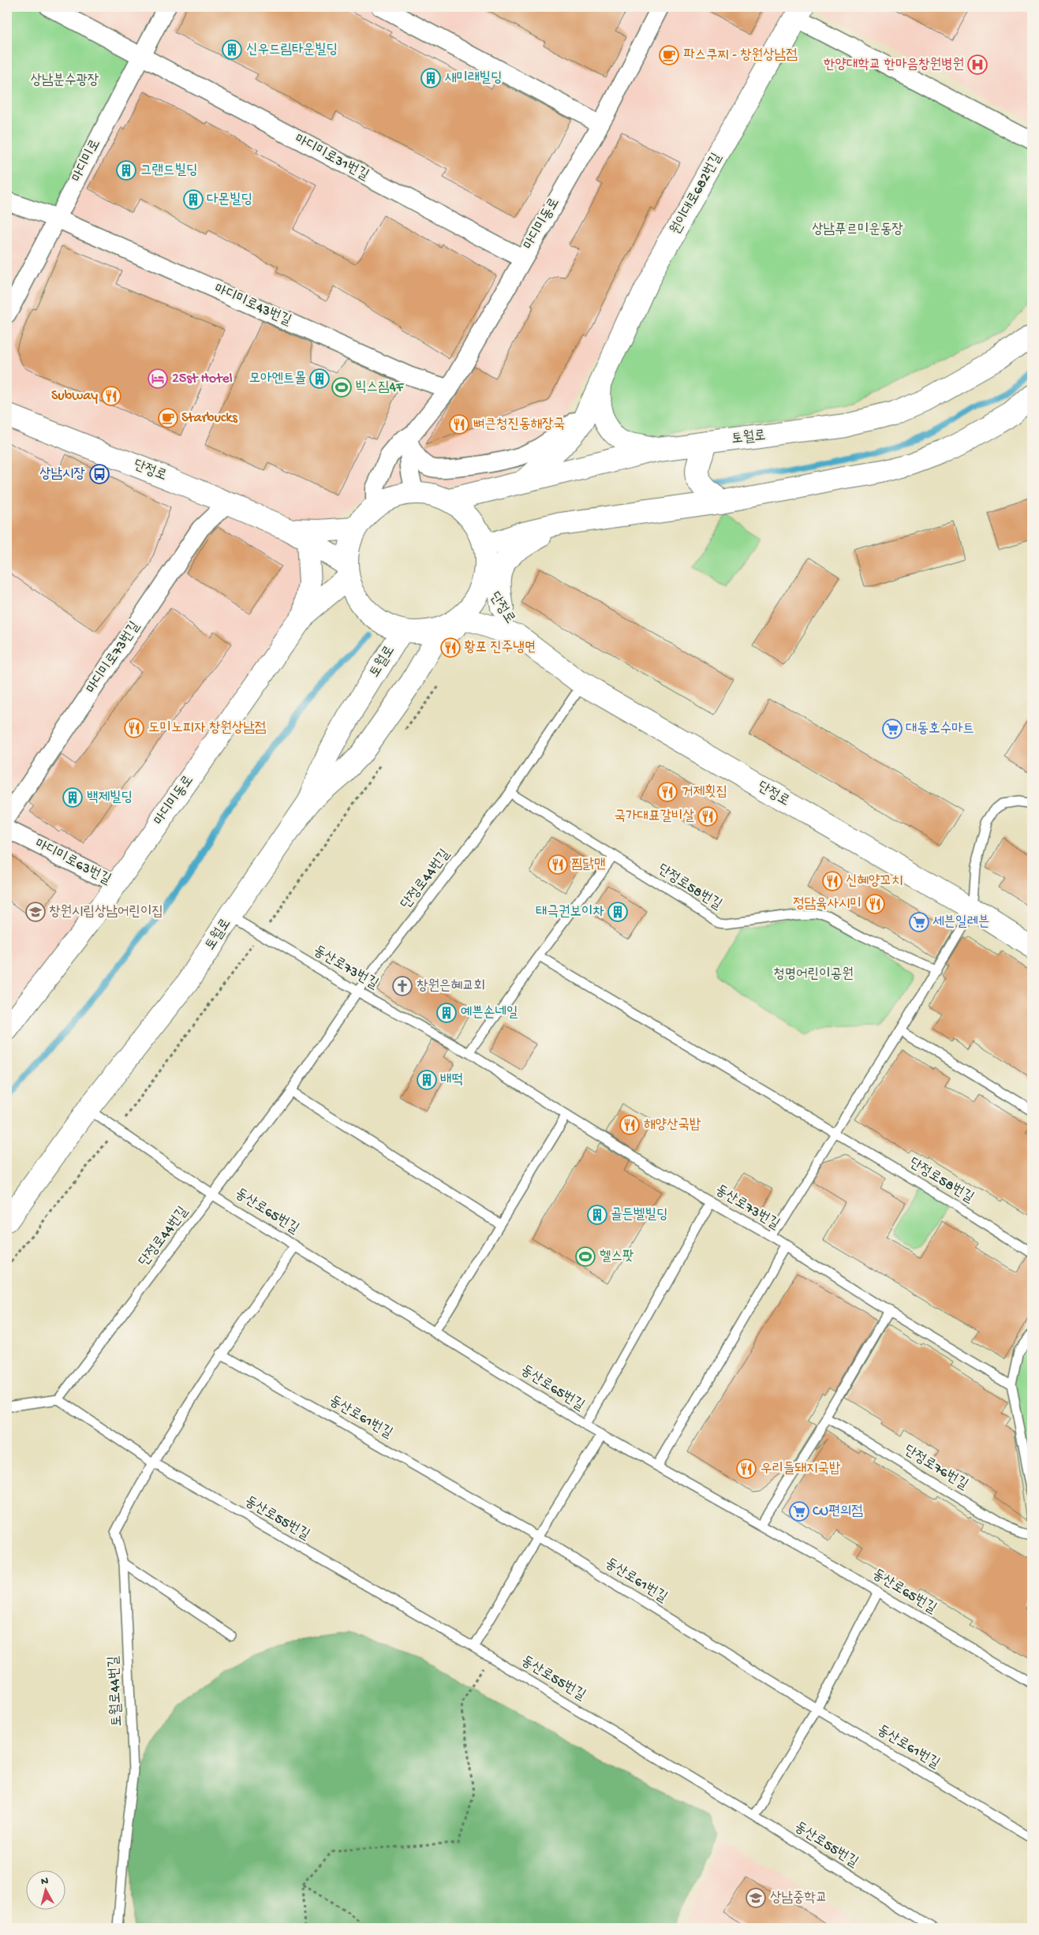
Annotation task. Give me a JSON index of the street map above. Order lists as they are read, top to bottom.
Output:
{
  "streets": {
    "street": [
      "마디미로31번길",
      "마디미로",
      "원이대로682번길",
      "마디미동로",
      "마디미로43번길",
      "토월로",
      "단정로",
      "마디미로73번길",
      "마디미로63번길"
    ],
    "lane": [
      "단정로44번길",
      "단정로58번길",
      "동산로73번길",
      "동산로65번길",
      "동산로61번길",
      "단정로76번길",
      "동산로55번길",
      "토월로44번길"
    ]
  },
  "crossings": [
    ["마디미로31번길", "마디미로"],
    ["마디미로31번길", "마디미동로"],
    ["마디미로", "마디미로43번길"],
    ["원이대로682번길", "토월로"],
    ["마디미동로", "마디미로43번길"],
    ["마디미동로", "토월로"],
    ["마디미동로", "단정로"],
    ["마디미동로", "마디미로63번길"],
    ["토월로", "단정로"],
    ["토월로", "동산로73번길"],
    ["토월로", "동산로65번길"],
    ["단정로", "마디미로73번길"],
    ["단정로", "단정로44번길"],
    ["단정로44번길", "단정로58번길"],
    ["단정로44번길", "동산로73번길"],
    ["단정로44번길", "동산로65번길"],
    ["단정로44번길", "동산로55번길"],
    ["동산로55번길", "토월로44번길"]
  ],
  "parks": ["상남분수광장", "상남푸르미운동장", "청명어린이공원"],
  "places": {
    "building": [
      "신우드림타운빌딩",
      "새미래빌딩",
      "그랜드빌딩",
      "다몬빌딩",
      "모아엔트몰",
      "백제빌딩",
      "태극권보이차",
      "예쁜손네일",
      "배떡",
      "골든벨빌딩"
    ],
    "cafe": ["파스쿠찌 - 창원상남점", "Starbucks"],
    "hospital": ["한양대학교 한마음창원병원"],
    "hotel": ["25st Hotel"],
    "sports": ["빅스짐4F", "헬스팟"],
    "restaurant": [
      "Subway",
      "뼈큰청진동해장국",
      "황포 진주냉면",
      "도미노피자 창원상남점",
      "거제횟집",
      "국가대표갈비살",
      "찜닭맨",
      "신혜양꼬치",
      "정담육사시미",
      "해양산국밥",
      "우리들돼지국밥"
    ],
    "bus stop": ["상남시장"],
    "supermarket": ["대동호수마트", "세븐일레븐", "CU편의점"],
    "school or university": ["창원시립상남어린이집", "상남중학교"],
    "church": ["창원은혜교회"]
  },
  "north": "top"
}
